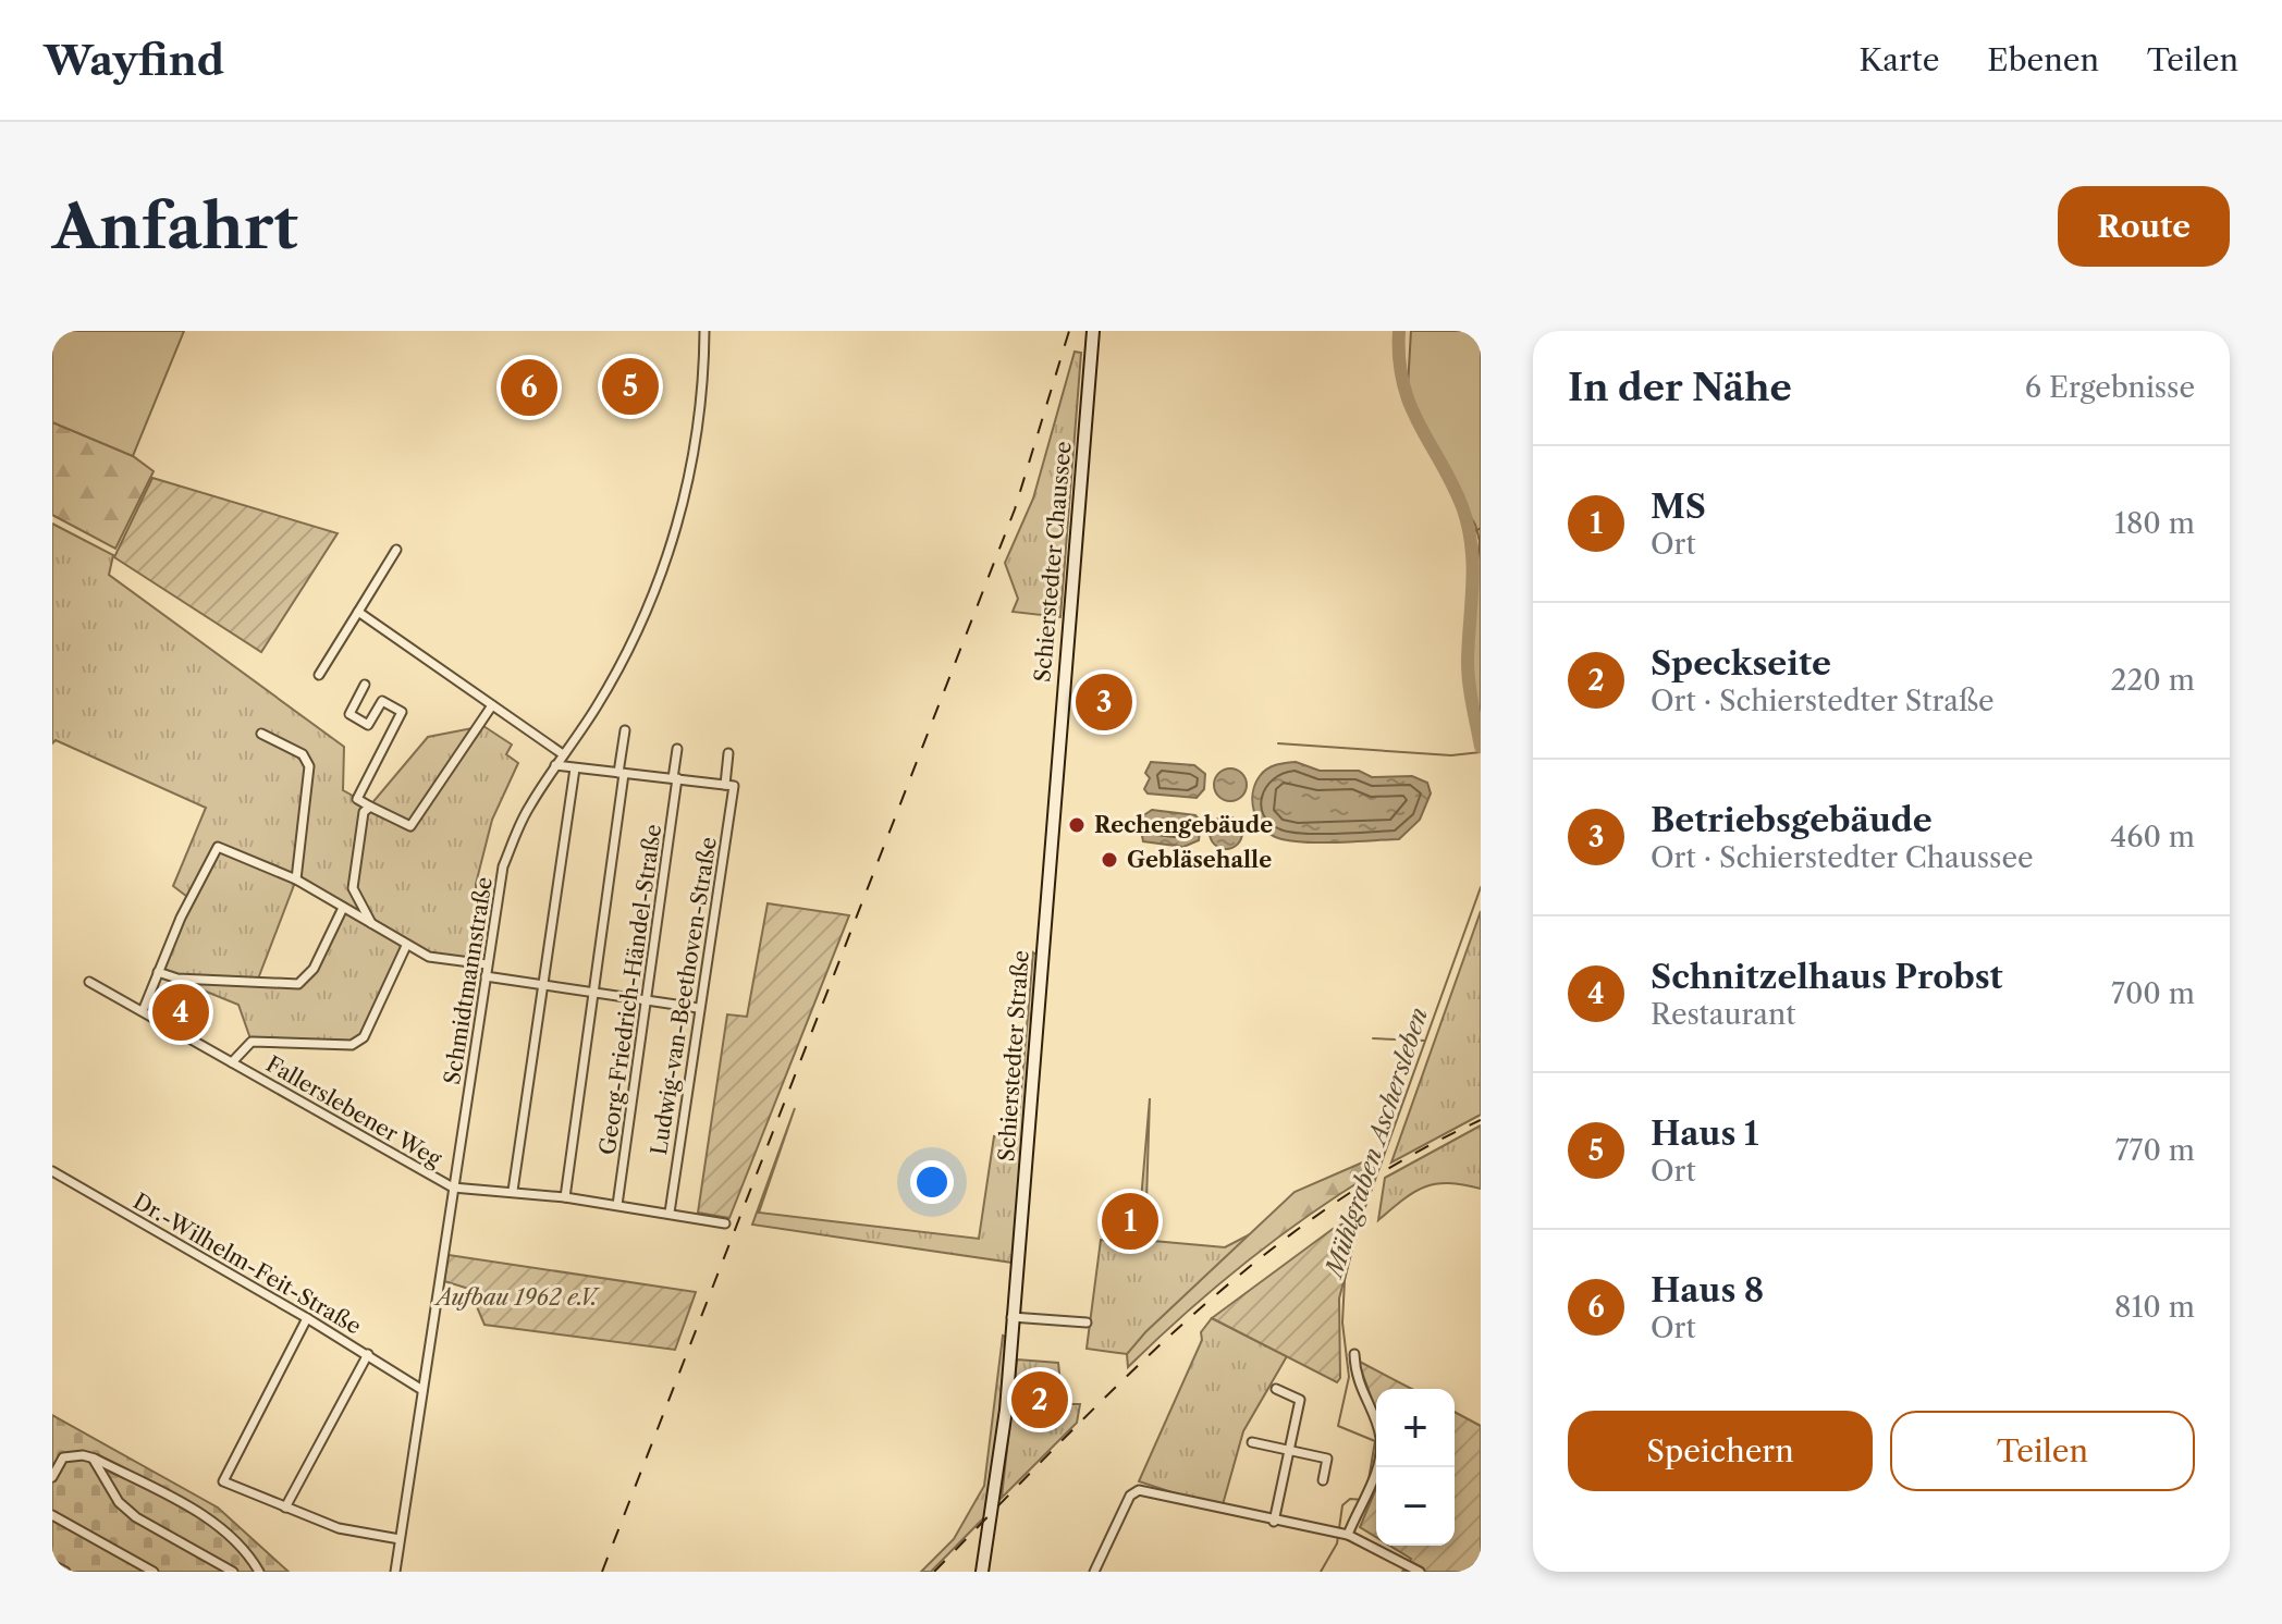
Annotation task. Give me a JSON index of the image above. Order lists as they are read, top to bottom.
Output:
{
  "streets": {
    "street": [
      "Schierstedter Chaussee",
      "Schmidtmannstraße",
      "Georg-Friedrich-Händel-Straße",
      "Ludwig-van-Beethoven-Straße",
      "Schierstedter Straße",
      "Fallerslebener Weg",
      "Dr.-Wilhelm-Feit-Straße"
    ]
  },
  "crossings": [
    ["Schierstedter Chaussee", "Schierstedter Straße"],
    ["Schmidtmannstraße", "Fallerslebener Weg"],
    ["Schmidtmannstraße", "Dr.-Wilhelm-Feit-Straße"],
    ["Georg-Friedrich-Händel-Straße", "Fallerslebener Weg"],
    ["Ludwig-van-Beethoven-Straße", "Fallerslebener Weg"]
  ],
  "water": ["Mühlgraben Aschersleben"],
  "parks": ["Aufbau 1962 e.V."],
  "places": ["Rechengebäude", "Gebläsehalle"],
  "page": {
    "header": "Wayfind",
    "nav": ["Karte", "Ebenen", "Teilen"],
    "buttons": [
      "Route",
      ["Speichern", "Teilen"]
    ],
    "title": "Anfahrt",
    "heading": ["In der Nähe", "6 Ergebnisse"],
    "pins": [
      "5",
      "6",
      "3",
      "4",
      "1",
      "2"
    ],
    "list": [
      {
        "mark": "1",
        "name": "MS",
        "note": "Ort",
        "value": "180 m"
      },
      {
        "mark": "2",
        "name": "Speckseite",
        "note": "Ort · Schierstedter Straße",
        "value": "220 m"
      },
      {
        "mark": "3",
        "name": "Betriebsgebäude",
        "note": "Ort · Schierstedter Chaussee",
        "value": "460 m"
      },
      {
        "mark": "4",
        "name": "Schnitzelhaus Probst",
        "note": "Restaurant",
        "value": "700 m"
      },
      {
        "mark": "5",
        "name": "Haus 1",
        "note": "Ort",
        "value": "770 m"
      },
      {
        "mark": "6",
        "name": "Haus 8",
        "note": "Ort",
        "value": "810 m"
      }
    ],
    "map_buttons": ["+", "−"]
  }
}
